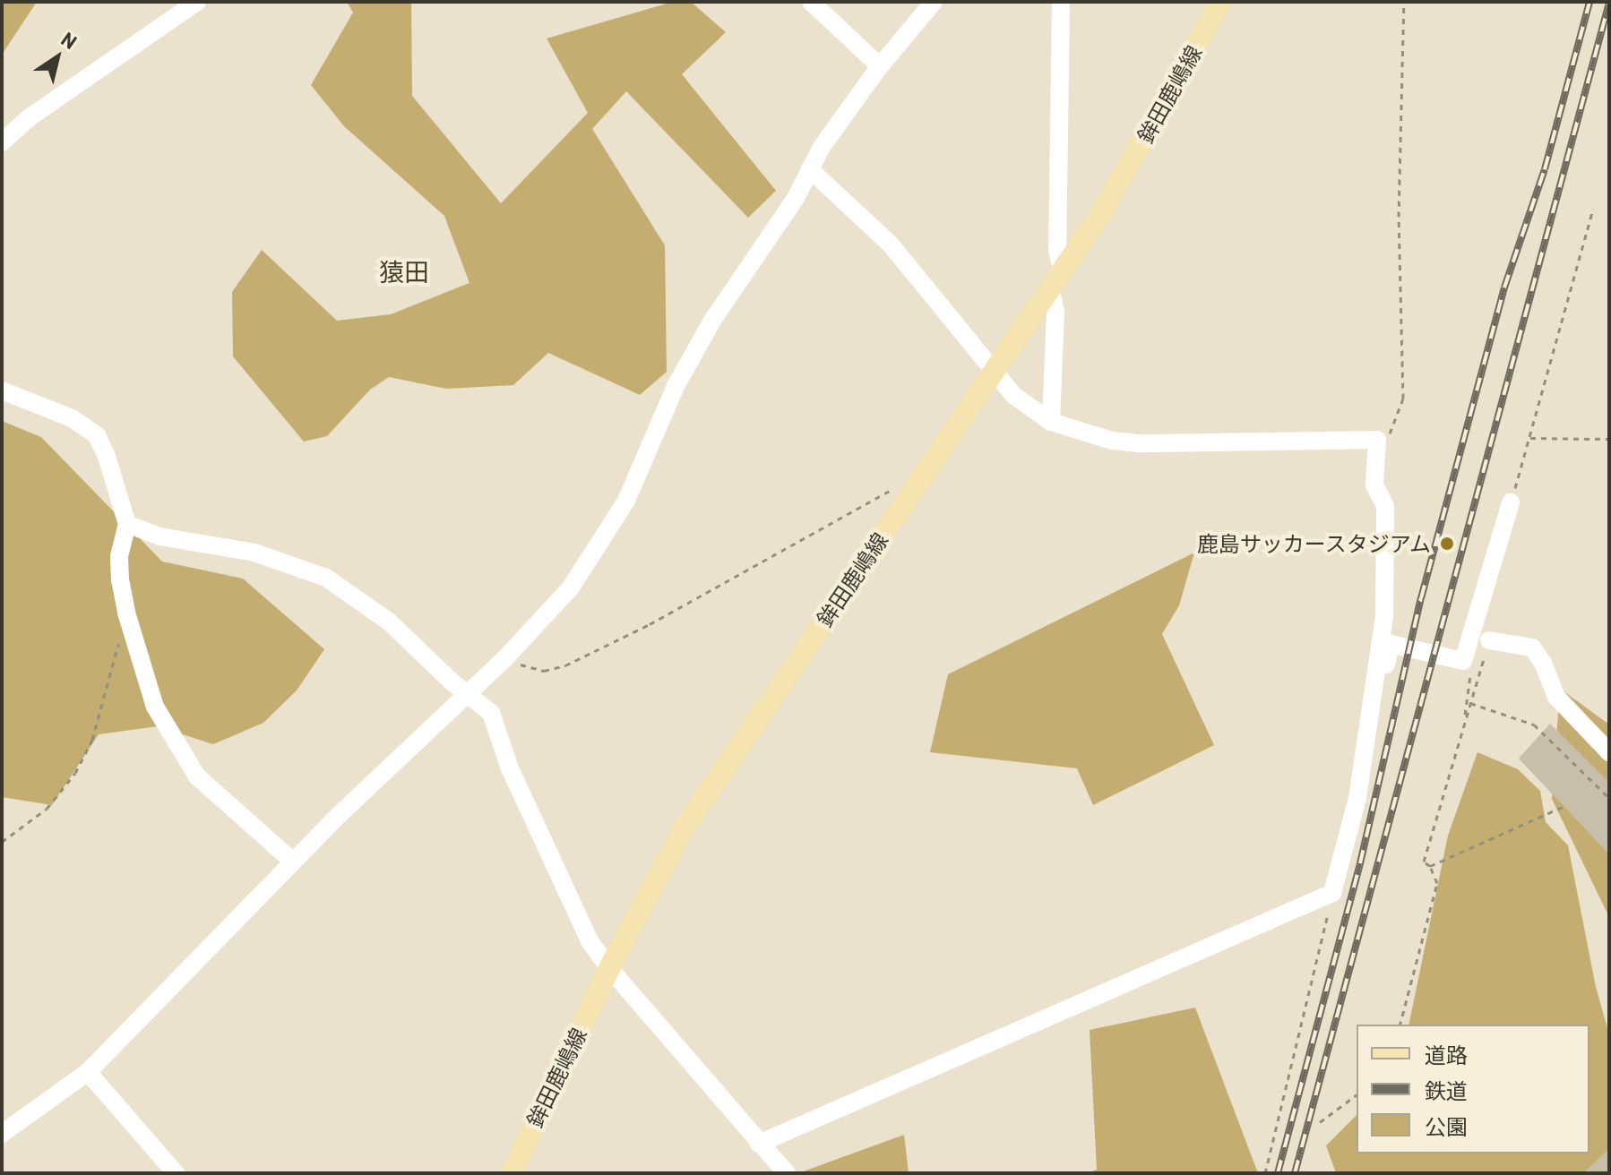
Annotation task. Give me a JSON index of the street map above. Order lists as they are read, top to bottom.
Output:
{
  "streets": {
    "main road": ["鉾田鹿嶋線"]
  },
  "districts": ["猿田"],
  "places": ["鹿島サッカースタジアム"],
  "legend": ["道路", "鉄道", "公園"],
  "north": "top right"
}
